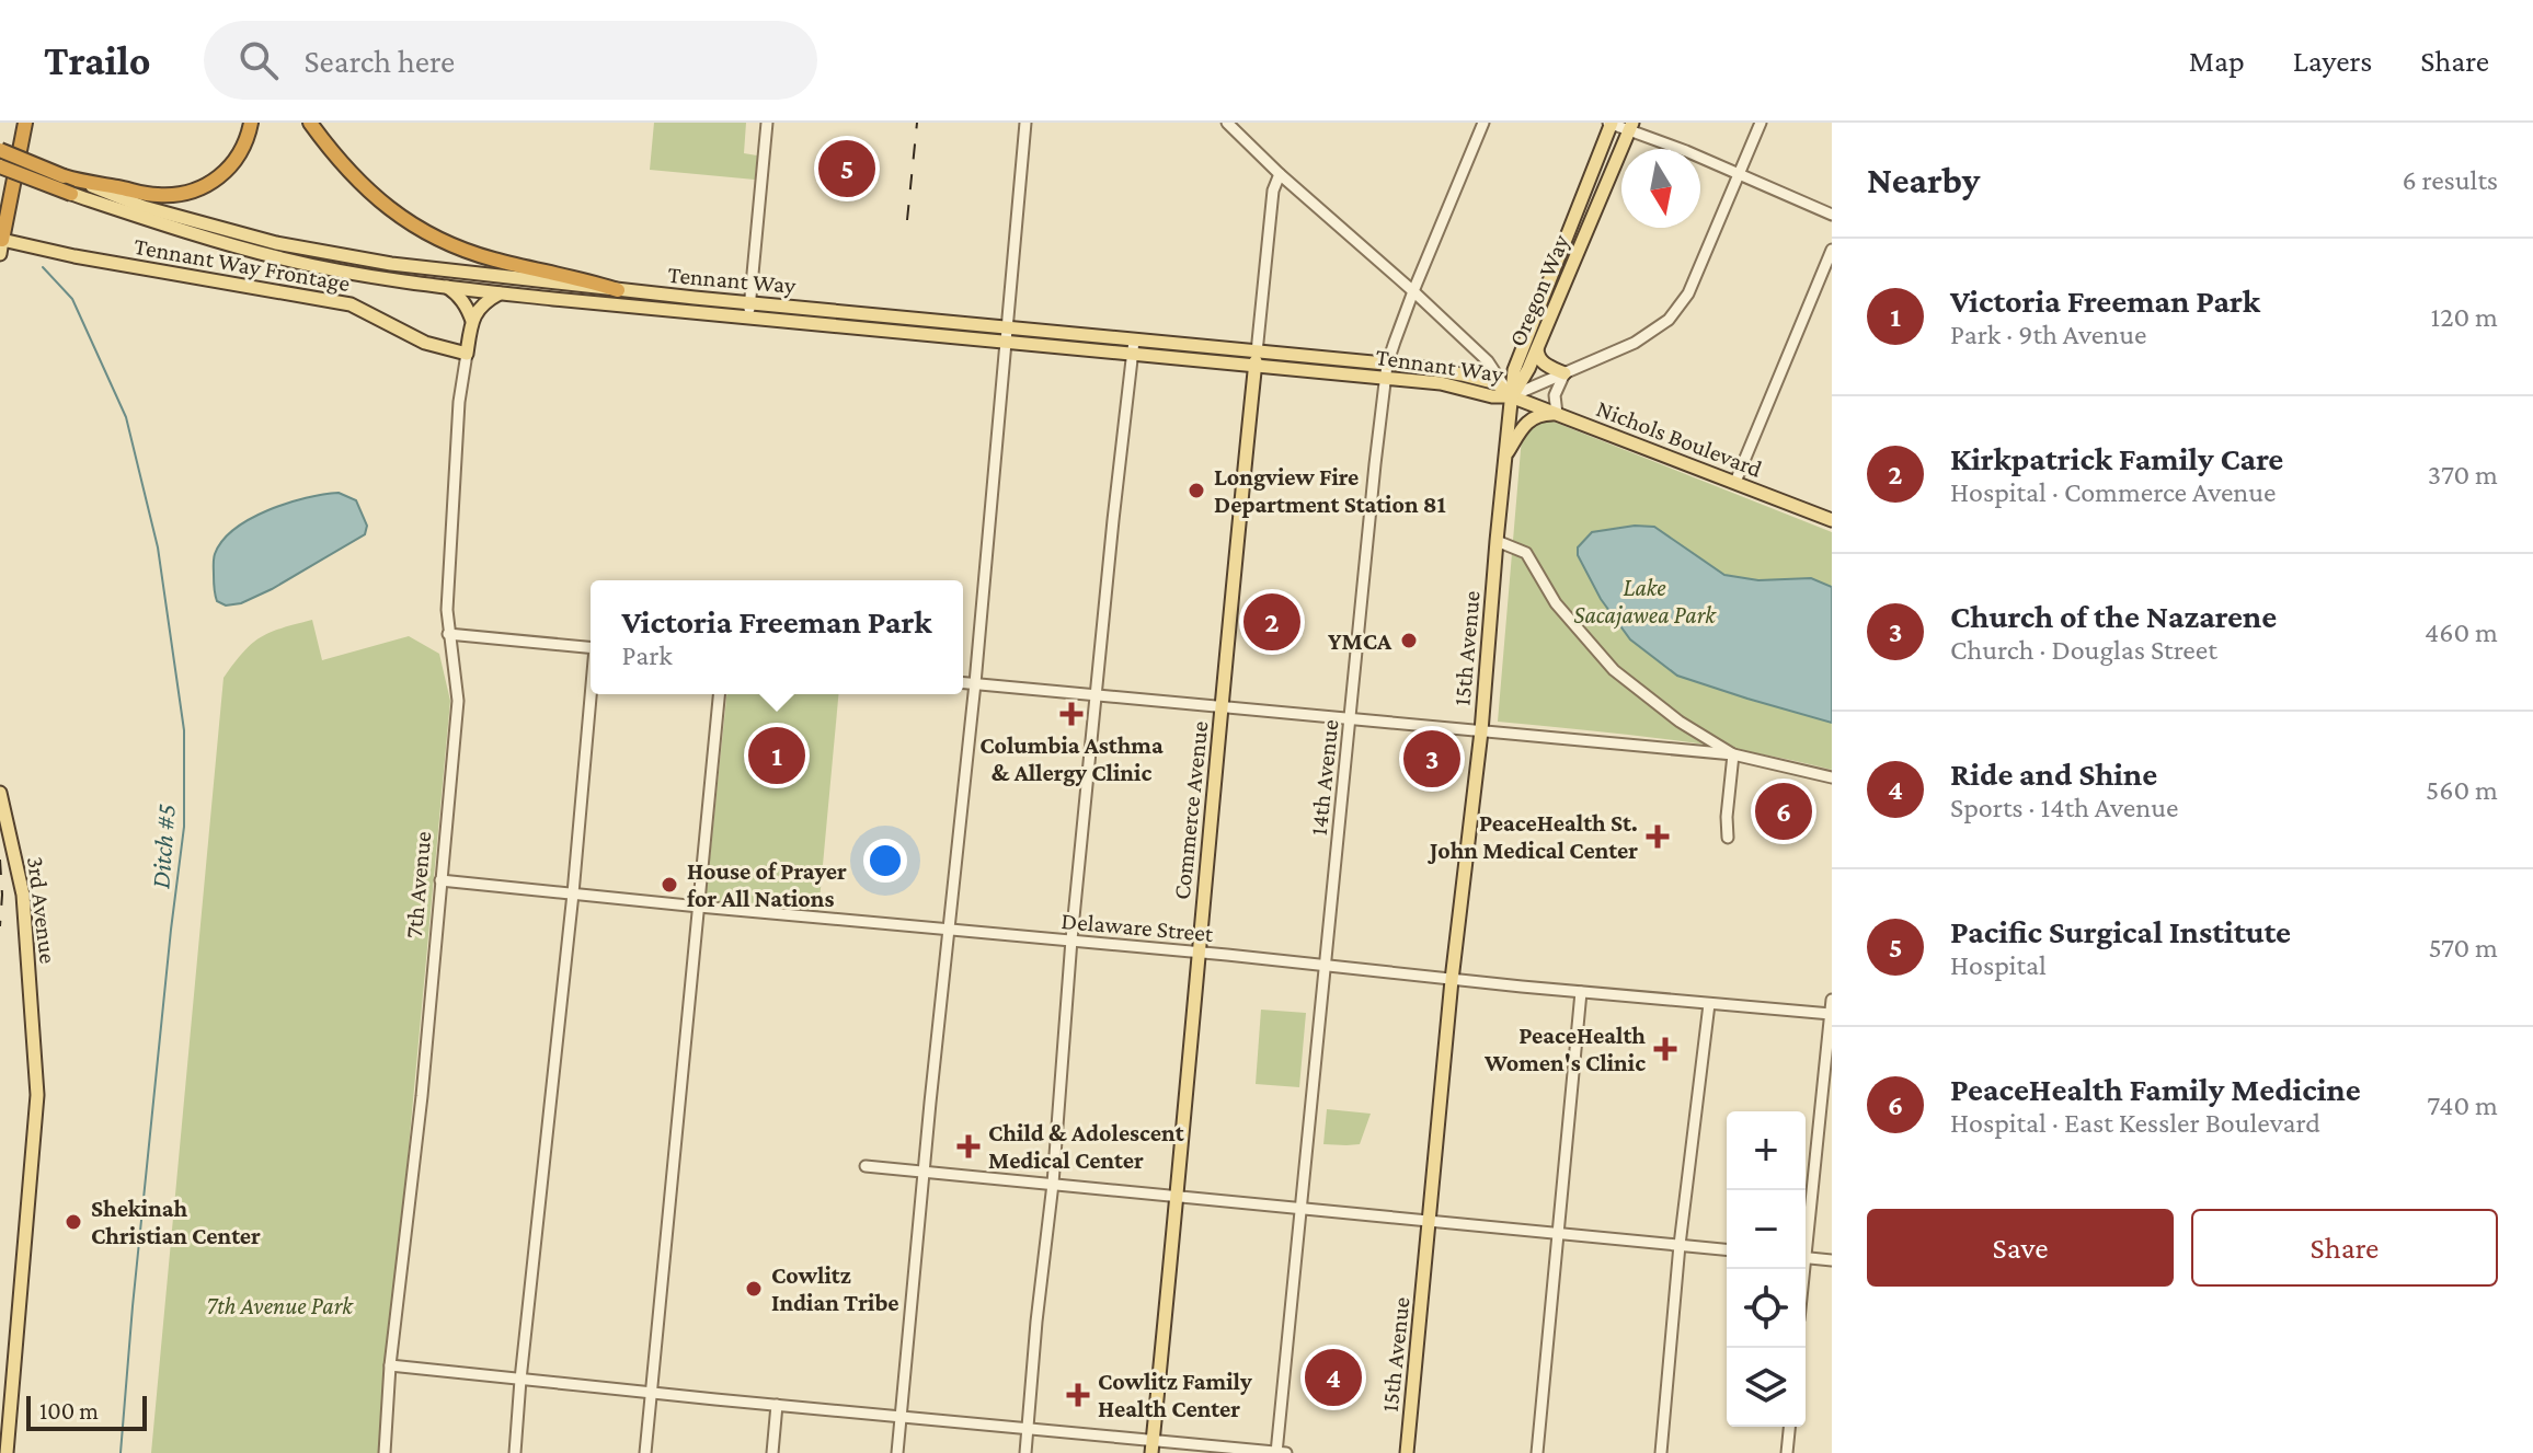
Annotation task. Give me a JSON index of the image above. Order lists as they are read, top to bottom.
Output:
{
  "streets": {
    "highway": ["Tennant Way"],
    "main road": [
      "Tennant Way Frontage",
      "Oregon Way",
      "Nichols Boulevard",
      "15th Avenue",
      "Commerce Avenue",
      "7th Avenue",
      "3rd Avenue"
    ],
    "street": ["14th Avenue", "Delaware Street"]
  },
  "crossings": [
    ["Tennant Way Frontage", "7th Avenue"],
    ["Tennant Way", "Oregon Way"],
    ["Tennant Way", "Nichols Boulevard"],
    ["Tennant Way", "15th Avenue"],
    ["Tennant Way", "14th Avenue"],
    ["Tennant Way", "Commerce Avenue"],
    ["Oregon Way", "Nichols Boulevard"],
    ["Oregon Way", "15th Avenue"],
    ["Nichols Boulevard", "15th Avenue"],
    ["15th Avenue", "Delaware Street"],
    ["14th Avenue", "Delaware Street"],
    ["Commerce Avenue", "Delaware Street"],
    ["7th Avenue", "Delaware Street"]
  ],
  "water": ["Ditch #5"],
  "parks": ["Lake Sacajawea Park", "7th Avenue Park"],
  "places": {
    "other": [
      "Longview Fire Department Station 81",
      "YMCA",
      "House of Prayer for All Nations",
      "Shekinah Christian Center",
      "Cowlitz Indian Tribe"
    ],
    "health": [
      "Columbia Asthma & Allergy Clinic",
      "PeaceHealth St. John Medical Center",
      "PeaceHealth Women's Clinic",
      "Child & Adolescent Medical Center",
      "Cowlitz Family Health Center"
    ]
  },
  "scale_bar": "100 m",
  "north": "bottom",
  "page": {
    "header": "Trailo",
    "search": "Search here",
    "nav": ["Map", "Layers", "Share"],
    "heading": ["Nearby", "6 results"],
    "pins": [
      "5",
      "2",
      "1",
      "3",
      "6",
      "4"
    ],
    "list": [
      {
        "mark": "1",
        "name": "Victoria Freeman Park",
        "note": "Park · 9th Avenue",
        "value": "120 m"
      },
      {
        "mark": "2",
        "name": "Kirkpatrick Family Care",
        "note": "Hospital · Commerce Avenue",
        "value": "370 m"
      },
      {
        "mark": "3",
        "name": "Church of the Nazarene",
        "note": "Church · Douglas Street",
        "value": "460 m"
      },
      {
        "mark": "4",
        "name": "Ride and Shine",
        "note": "Sports · 14th Avenue",
        "value": "560 m"
      },
      {
        "mark": "5",
        "name": "Pacific Surgical Institute",
        "note": "Hospital",
        "value": "570 m"
      },
      {
        "mark": "6",
        "name": "PeaceHealth Family Medicine",
        "note": "Hospital · East Kessler Boulevard",
        "value": "740 m"
      }
    ],
    "popup": ["Victoria Freeman Park", "Park"],
    "map_buttons": ["+", "−"],
    "buttons": ["Save", "Share"],
    "scale": "100 m"
  }
}
